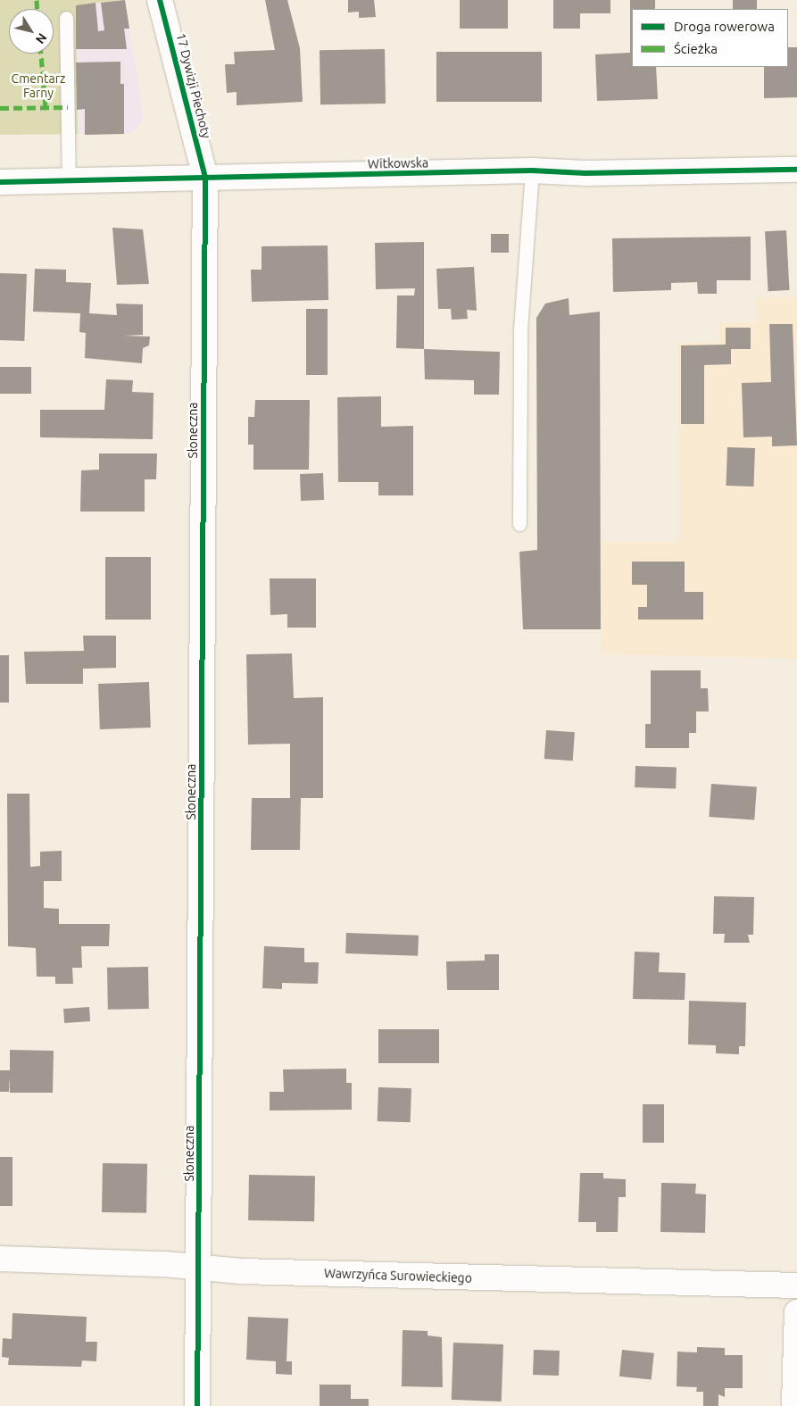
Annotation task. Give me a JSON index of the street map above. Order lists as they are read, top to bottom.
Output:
{
  "streets": {
    "street": [
      "17 Dywizji Piechoty",
      "Witkowska",
      "Słoneczna",
      "Wawrzyńca Surowieckiego"
    ]
  },
  "crossings": [
    ["17 Dywizji Piechoty", "Witkowska"],
    ["17 Dywizji Piechoty", "Słoneczna"],
    ["Witkowska", "Słoneczna"],
    ["Słoneczna", "Wawrzyńca Surowieckiego"]
  ],
  "parks": ["Cmentarz Farny"],
  "legend": ["Droga rowerowa", "Ścieżka"],
  "north": "bottom right"
}
